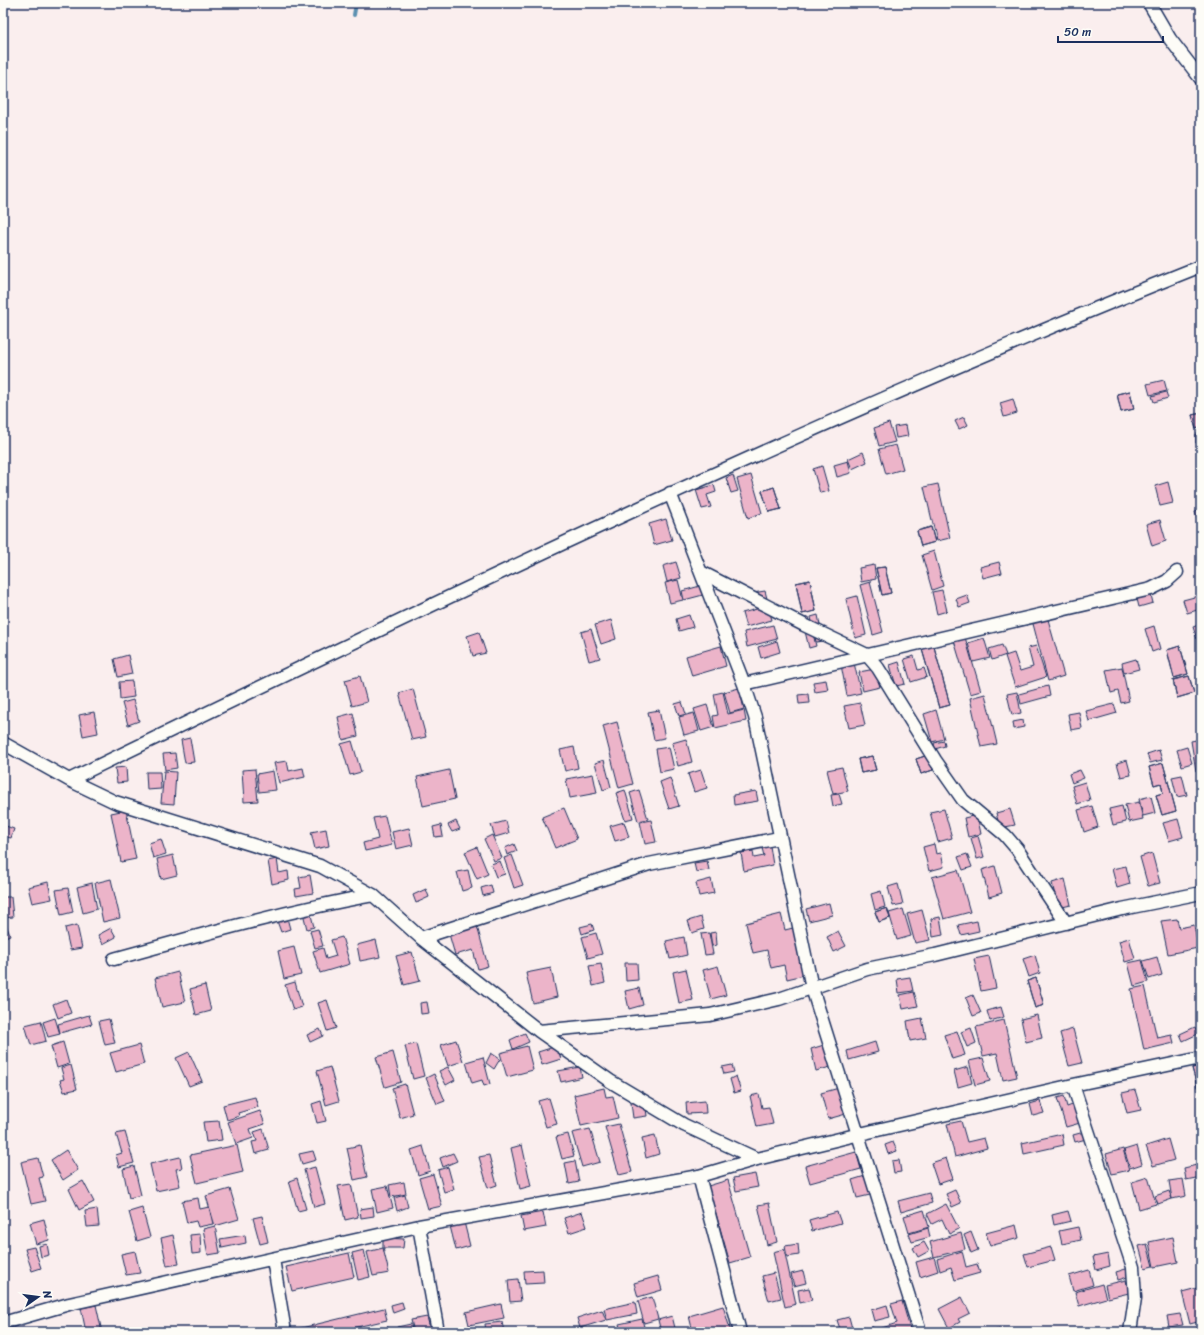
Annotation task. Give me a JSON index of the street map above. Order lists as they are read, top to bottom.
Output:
{
  "scale_bar": "50 m",
  "north": "right"
}
